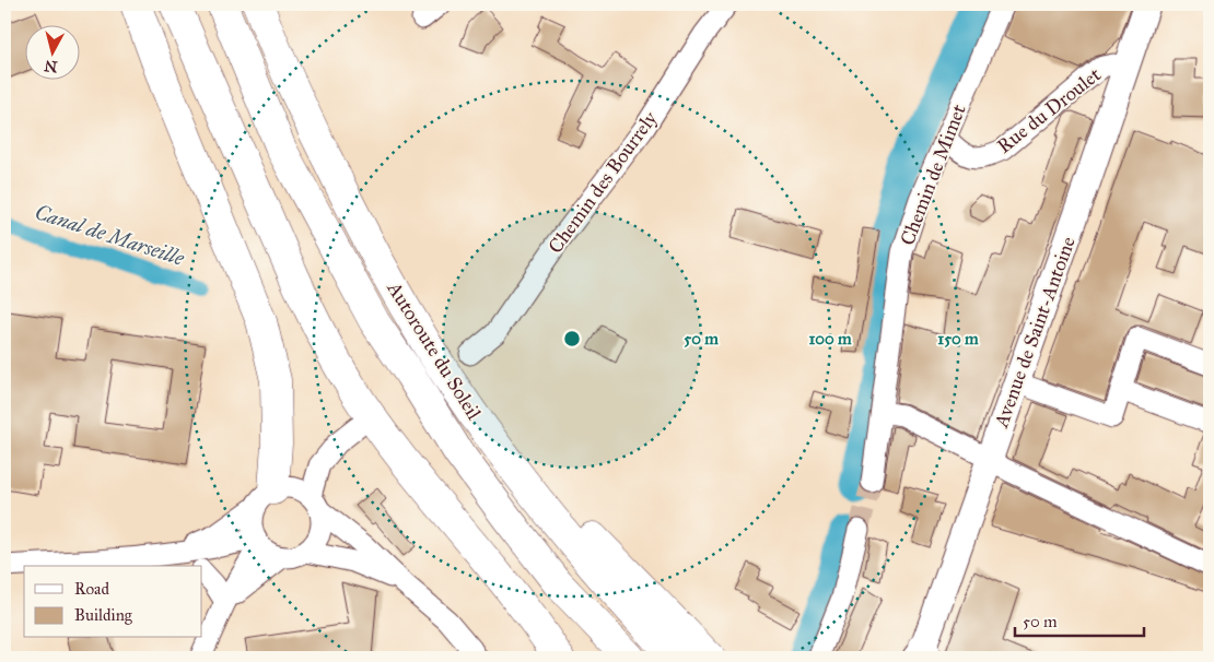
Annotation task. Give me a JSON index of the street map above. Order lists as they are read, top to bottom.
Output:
{
  "streets": {
    "highway": ["Autoroute du Soleil"],
    "main road": ["Avenue de Saint-Antoine"],
    "street": ["Rue du Droulet", "Chemin de Mimet", "Chemin des Bourrely"]
  },
  "crossings": [
    ["Rue du Droulet", "Chemin de Mimet"],
    ["Rue du Droulet", "Avenue de Saint-Antoine"]
  ],
  "water": ["Canal de Marseille"],
  "legend": ["Road", "Building"],
  "scale_bar": "50 m",
  "north": "bottom",
  "rings": ["50 m", "100 m", "150 m"]
}
